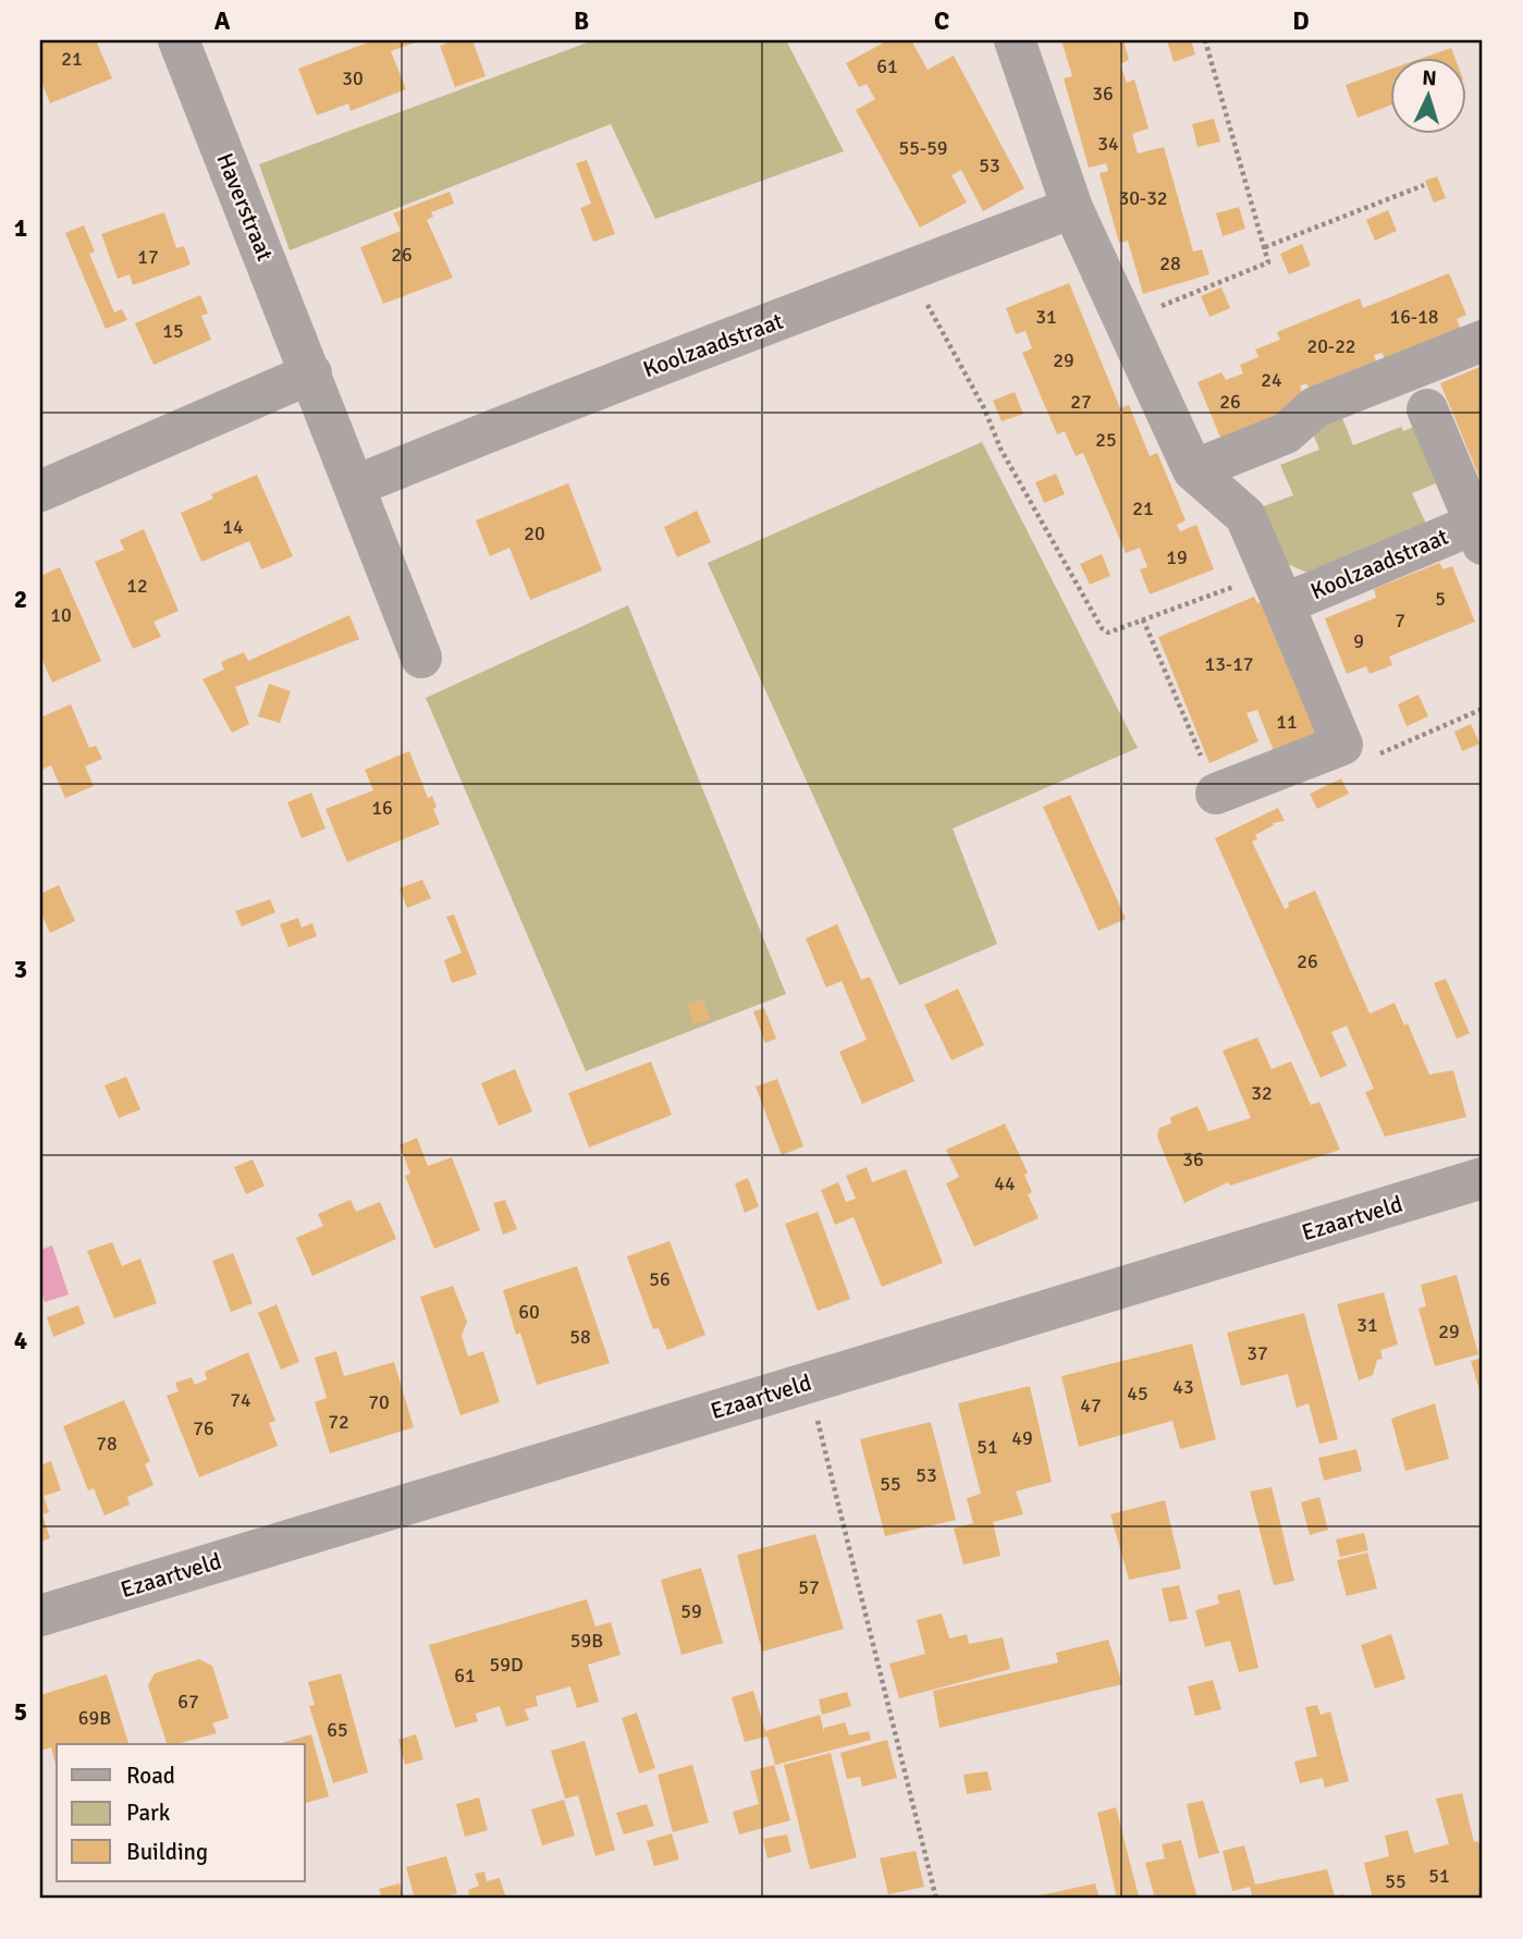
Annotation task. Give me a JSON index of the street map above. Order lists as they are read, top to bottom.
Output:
{
  "streets": {
    "street": ["Haverstraat", "Koolzaadstraat", "Ezaartveld"]
  },
  "crossings": [
    ["Haverstraat", "Koolzaadstraat"]
  ],
  "house_numbers": [
    "21",
    "61",
    "30",
    "36",
    "34",
    "55-59",
    "53",
    "30-32",
    "26",
    "17",
    "28",
    "31",
    "16-18",
    "15",
    "20-22",
    "29",
    "24",
    "27",
    "26",
    "25",
    "21",
    "14",
    "20",
    "19",
    "12",
    "5",
    "10",
    "7",
    "9",
    "13-17",
    "11",
    "16",
    "26",
    "32",
    "36",
    "44",
    "56",
    "60",
    "31",
    "29",
    "58",
    "37",
    "43",
    "45",
    "74",
    "70",
    "47",
    "72",
    "76",
    "49",
    "78",
    "51",
    "53",
    "55",
    "57",
    "59",
    "59B",
    "59D",
    "61",
    "67",
    "69B",
    "65",
    "51",
    "55"
  ],
  "legend": ["Road", "Park", "Building"],
  "north": "top",
  "grid": {
    "columns": [
      "A",
      "B",
      "C",
      "D"
    ],
    "rows": [
      "1",
      "2",
      "3",
      "4",
      "5"
    ]
  }
}
